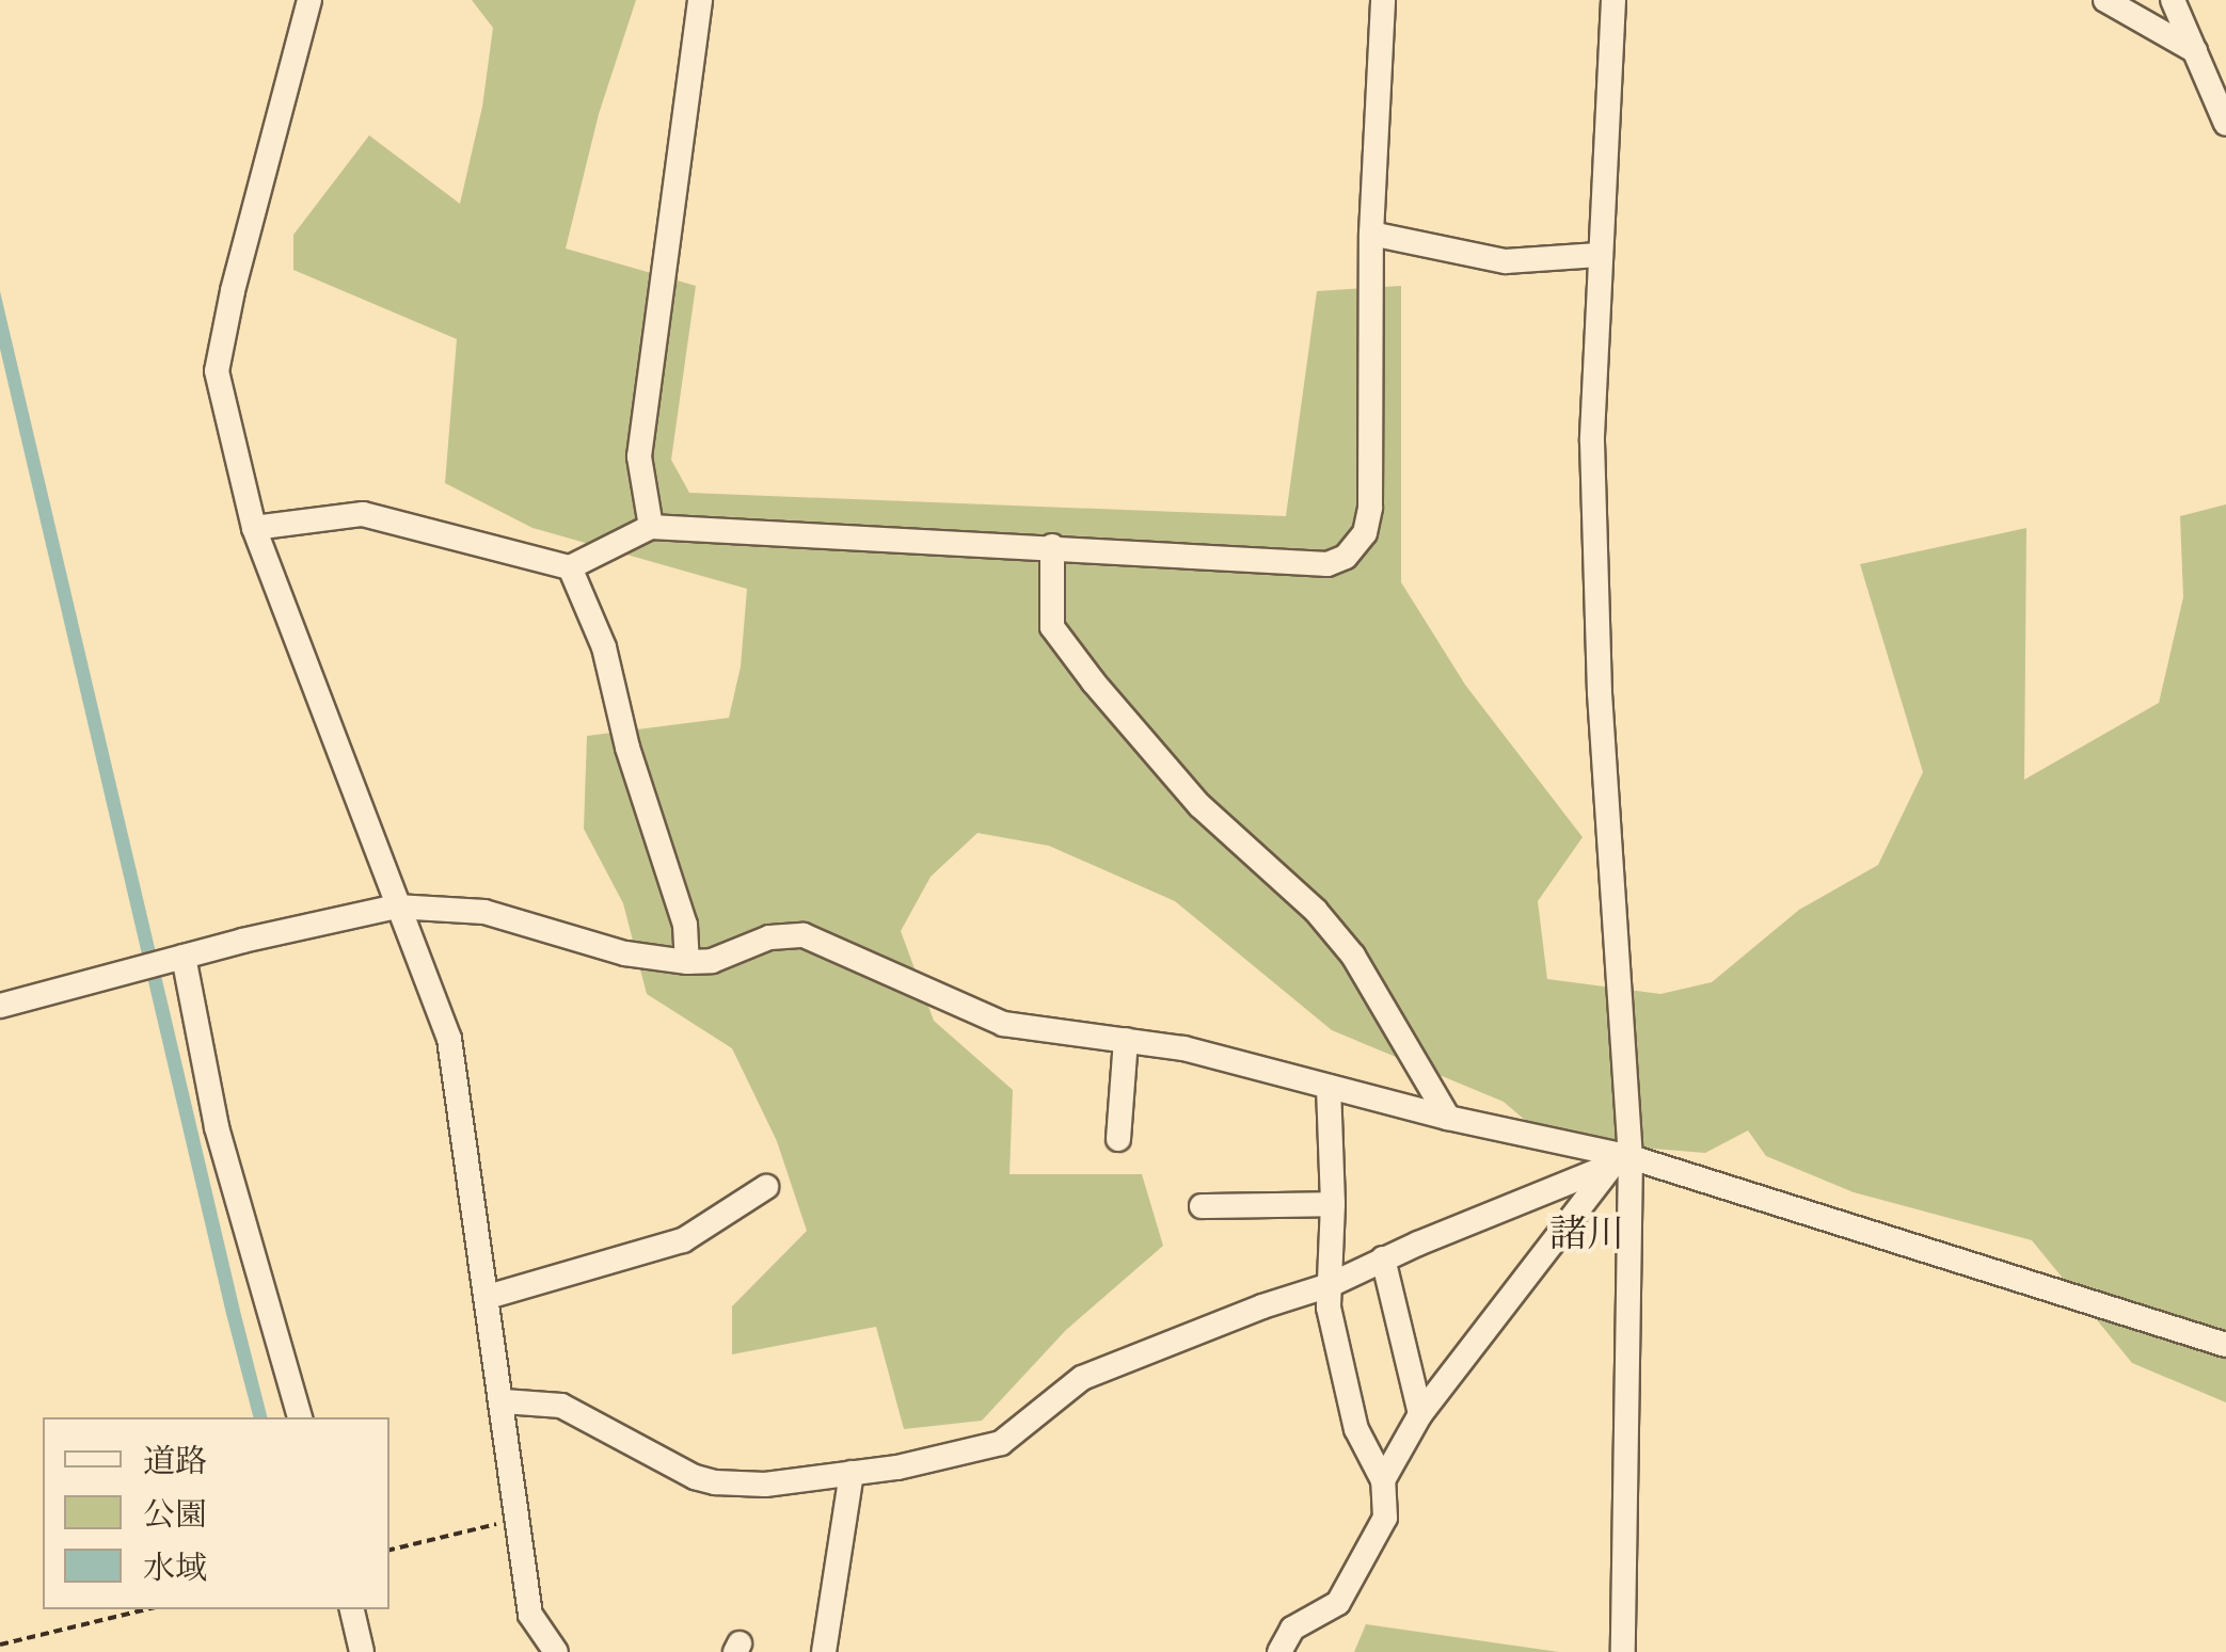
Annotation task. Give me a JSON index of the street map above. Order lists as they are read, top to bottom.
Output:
{
  "districts": ["諸川"],
  "legend": ["道路", "公園", "水域"]
}
